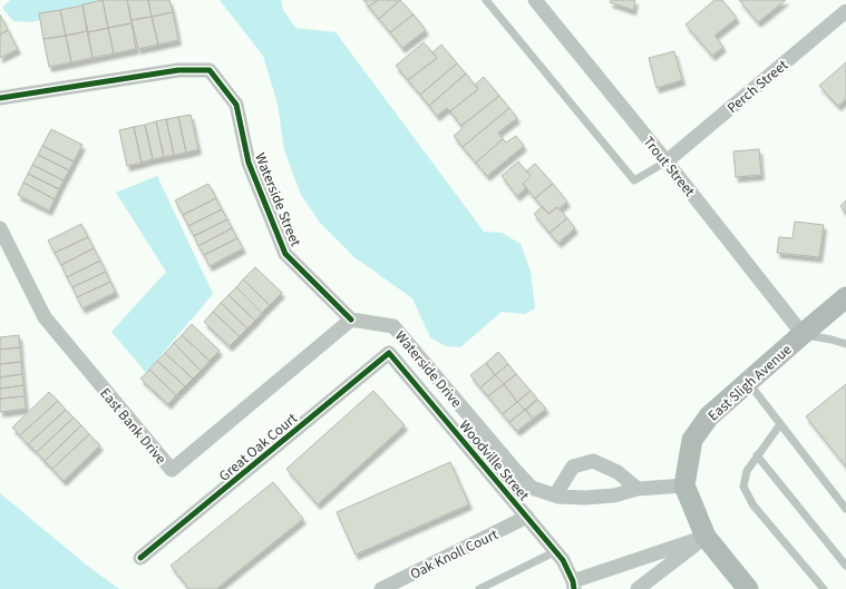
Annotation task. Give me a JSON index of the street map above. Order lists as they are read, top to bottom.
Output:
{
  "streets": {
    "street": [
      "Perch Street",
      "Trout Street",
      "Waterside Street",
      "Waterside Drive",
      "East Sligh Avenue",
      "East Bank Drive",
      "Great Oak Court",
      "Woodville Street",
      "Oak Knoll Court"
    ]
  },
  "crossings": [
    ["Perch Street", "Trout Street"],
    ["Trout Street", "East Sligh Avenue"],
    ["Waterside Street", "Waterside Drive"],
    ["Waterside Street", "East Bank Drive"],
    ["Waterside Drive", "East Sligh Avenue"],
    ["Waterside Drive", "East Bank Drive"],
    ["Great Oak Court", "Woodville Street"],
    ["Woodville Street", "Oak Knoll Court"]
  ]
}
